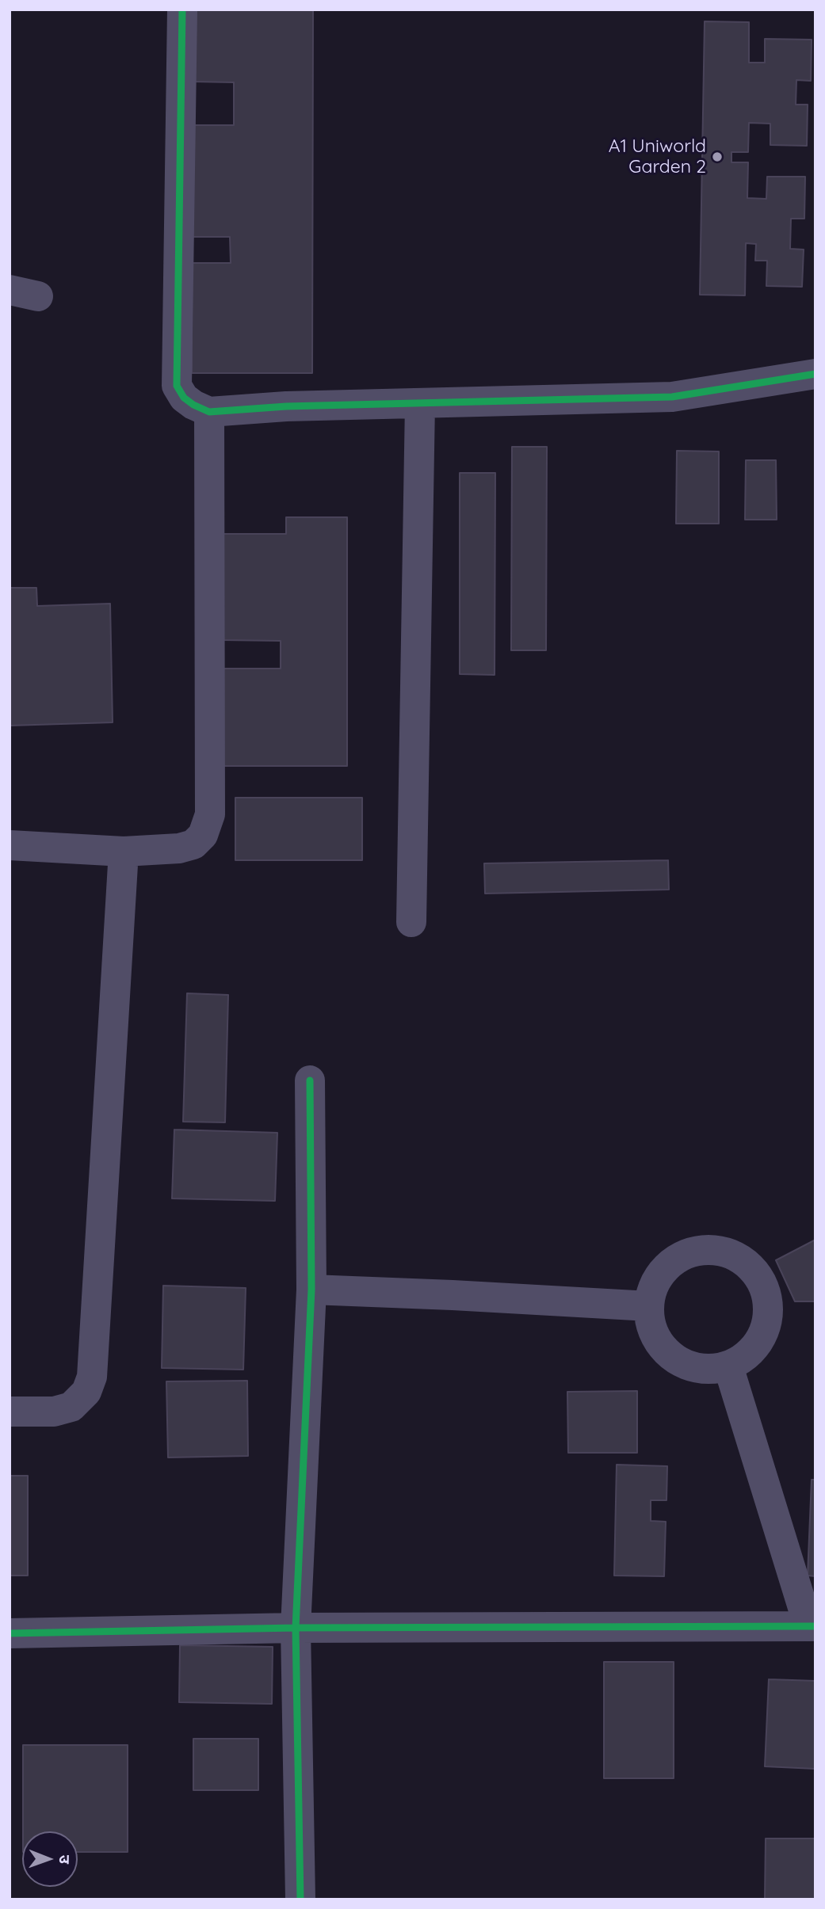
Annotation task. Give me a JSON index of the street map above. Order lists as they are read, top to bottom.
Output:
{
  "places": ["A1 Uniworld Garden 2"],
  "north": "right"
}
